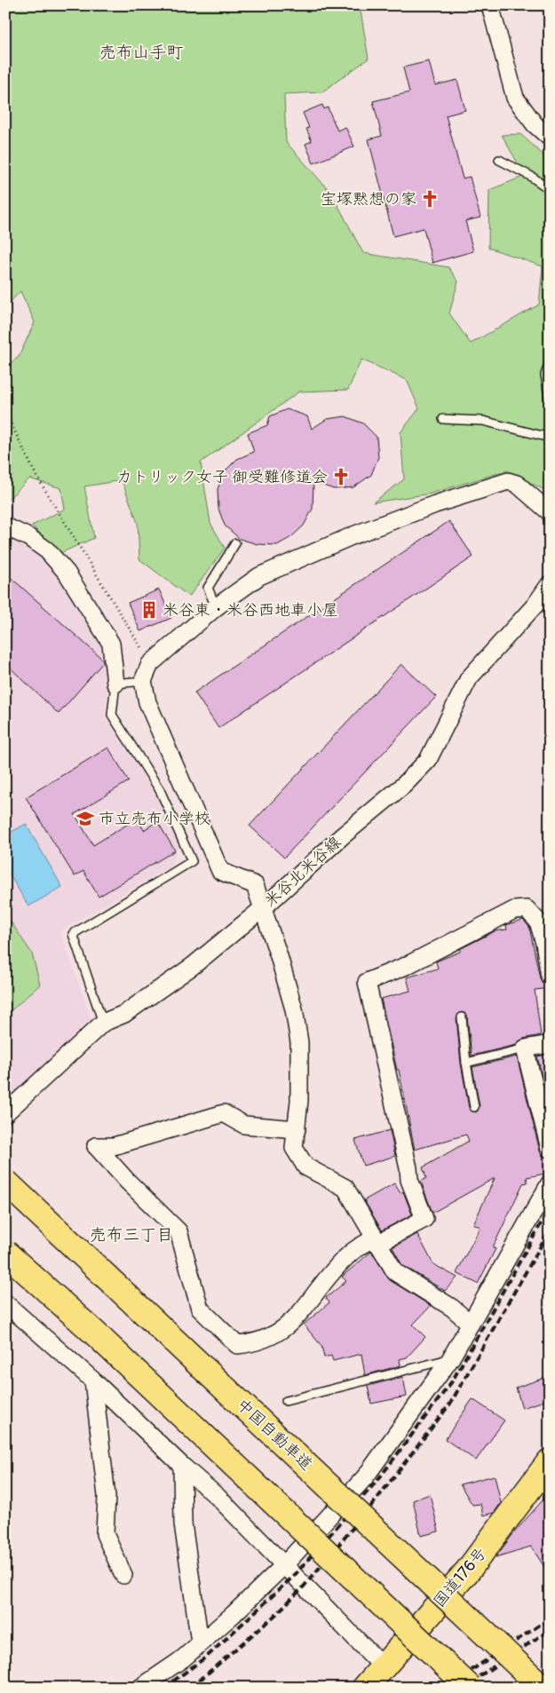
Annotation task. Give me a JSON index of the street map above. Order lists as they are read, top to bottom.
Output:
{
  "streets": {
    "highway": ["中国自動車道", "国道176号"],
    "street": ["米谷北米谷線"]
  },
  "districts": ["売布山手町", "売布三丁目"],
  "places": {
    "church": ["宝塚黙想の家", "カトリック女子 御受難修道会"],
    "building": ["米谷東・米谷西地車小屋"],
    "school or university": ["市立売布小学校"]
  }
}
